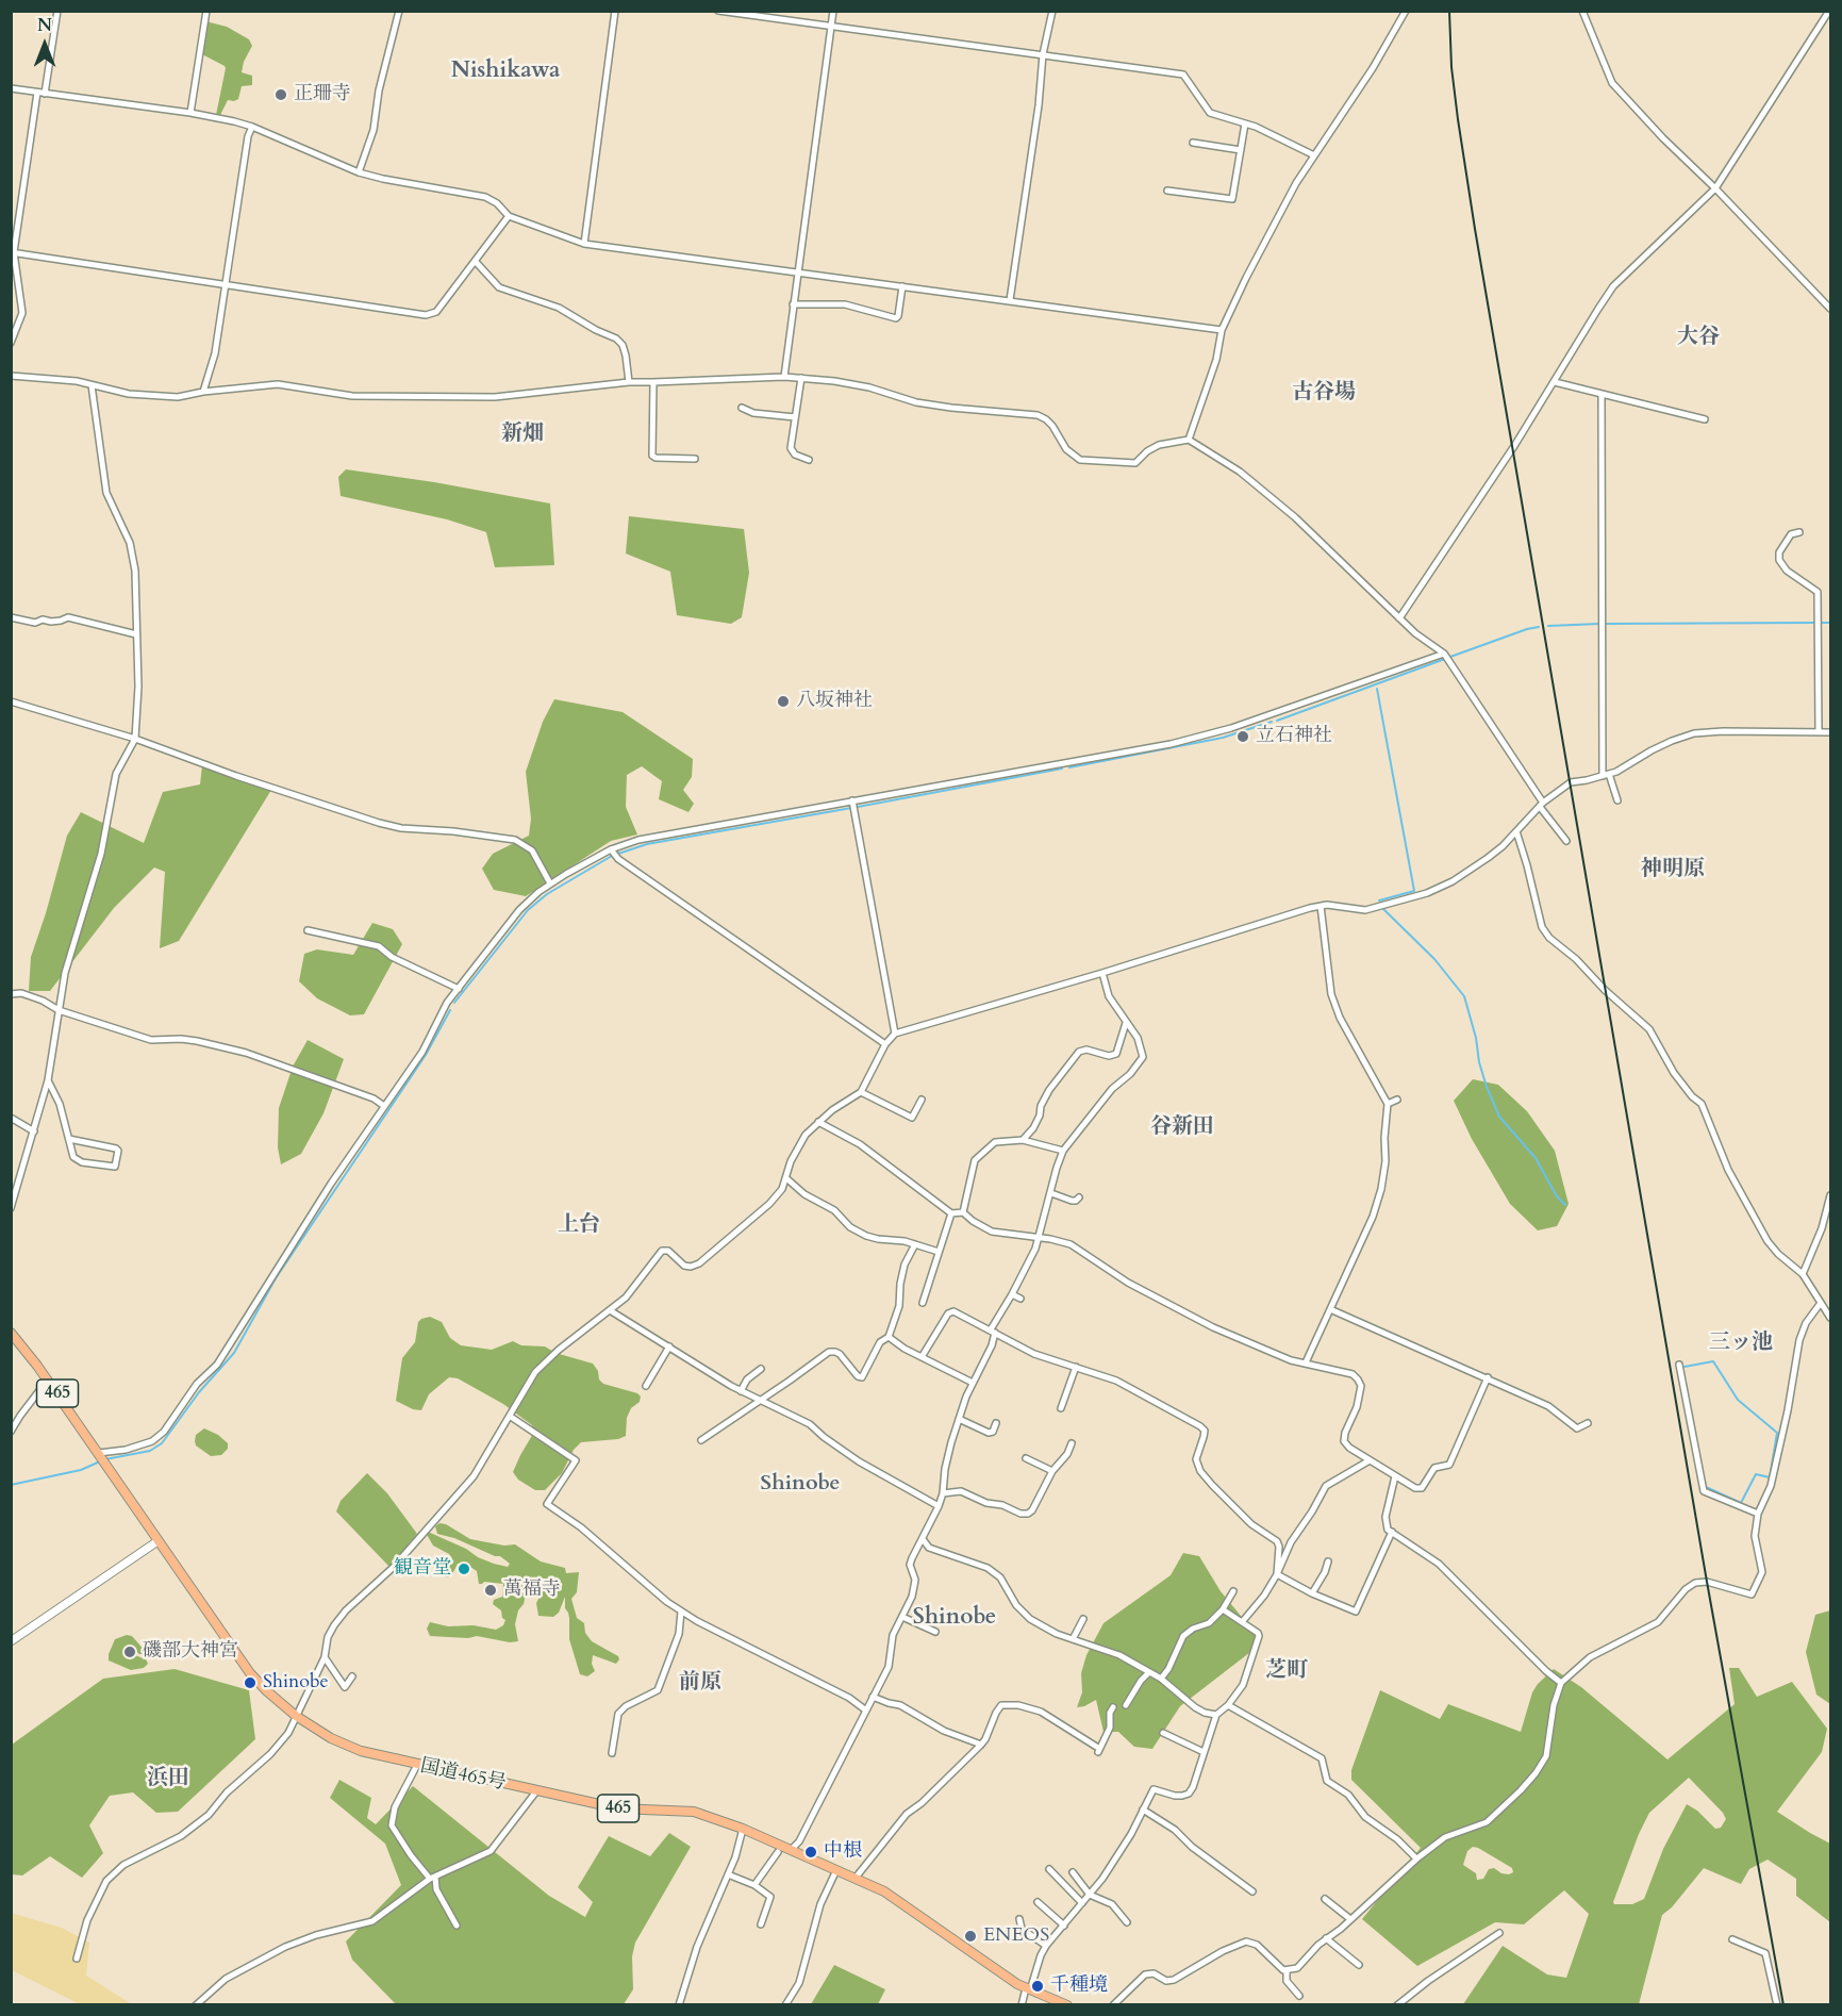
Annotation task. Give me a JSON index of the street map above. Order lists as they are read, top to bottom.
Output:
{
  "streets": {
    "highway": ["465", "国道465号"]
  },
  "districts": [
    "Nishikawa",
    "大谷",
    "古谷場",
    "新畑",
    "神明原",
    "谷新田",
    "上台",
    "三ッ池",
    "Shinobe",
    "Shinobe",
    "芝町",
    "前原",
    "浜田"
  ],
  "places": [
    "正珊寺",
    "八坂神社",
    "立石神社",
    "観音堂",
    "萬福寺",
    "磯部大神宮",
    "Shinobe",
    "中根",
    "ENEOS",
    "千種境"
  ],
  "north": "top"
}
